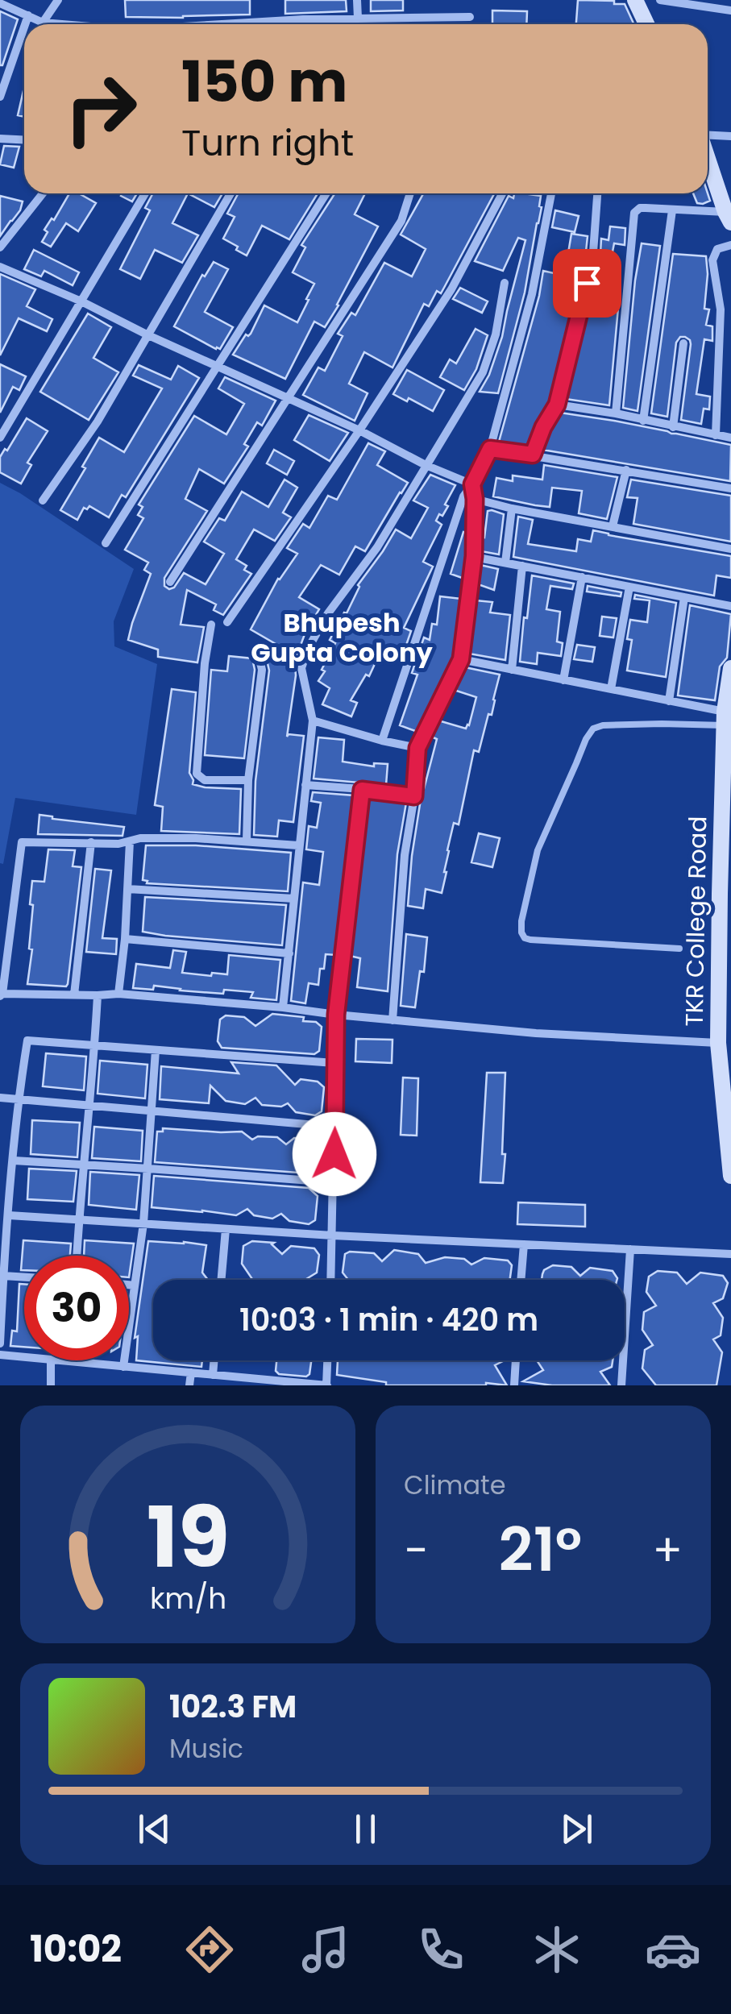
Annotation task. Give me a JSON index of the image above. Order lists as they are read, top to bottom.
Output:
{
  "streets": {
    "street": ["TKR College Road"]
  },
  "districts": ["Bhupesh Gupta Colony"],
  "page": {
    "turn": ["150 m", "Turn right"],
    "limit": "30",
    "trip": "10:03 · 1 min · 420 m",
    "tile": "Climate",
    "heat": ["−", "21°", "+"],
    "song": ["102.3 FM", "Music"],
    "tabs": "10:02",
    "gauge": ["19", "km/h"]
  }
}
